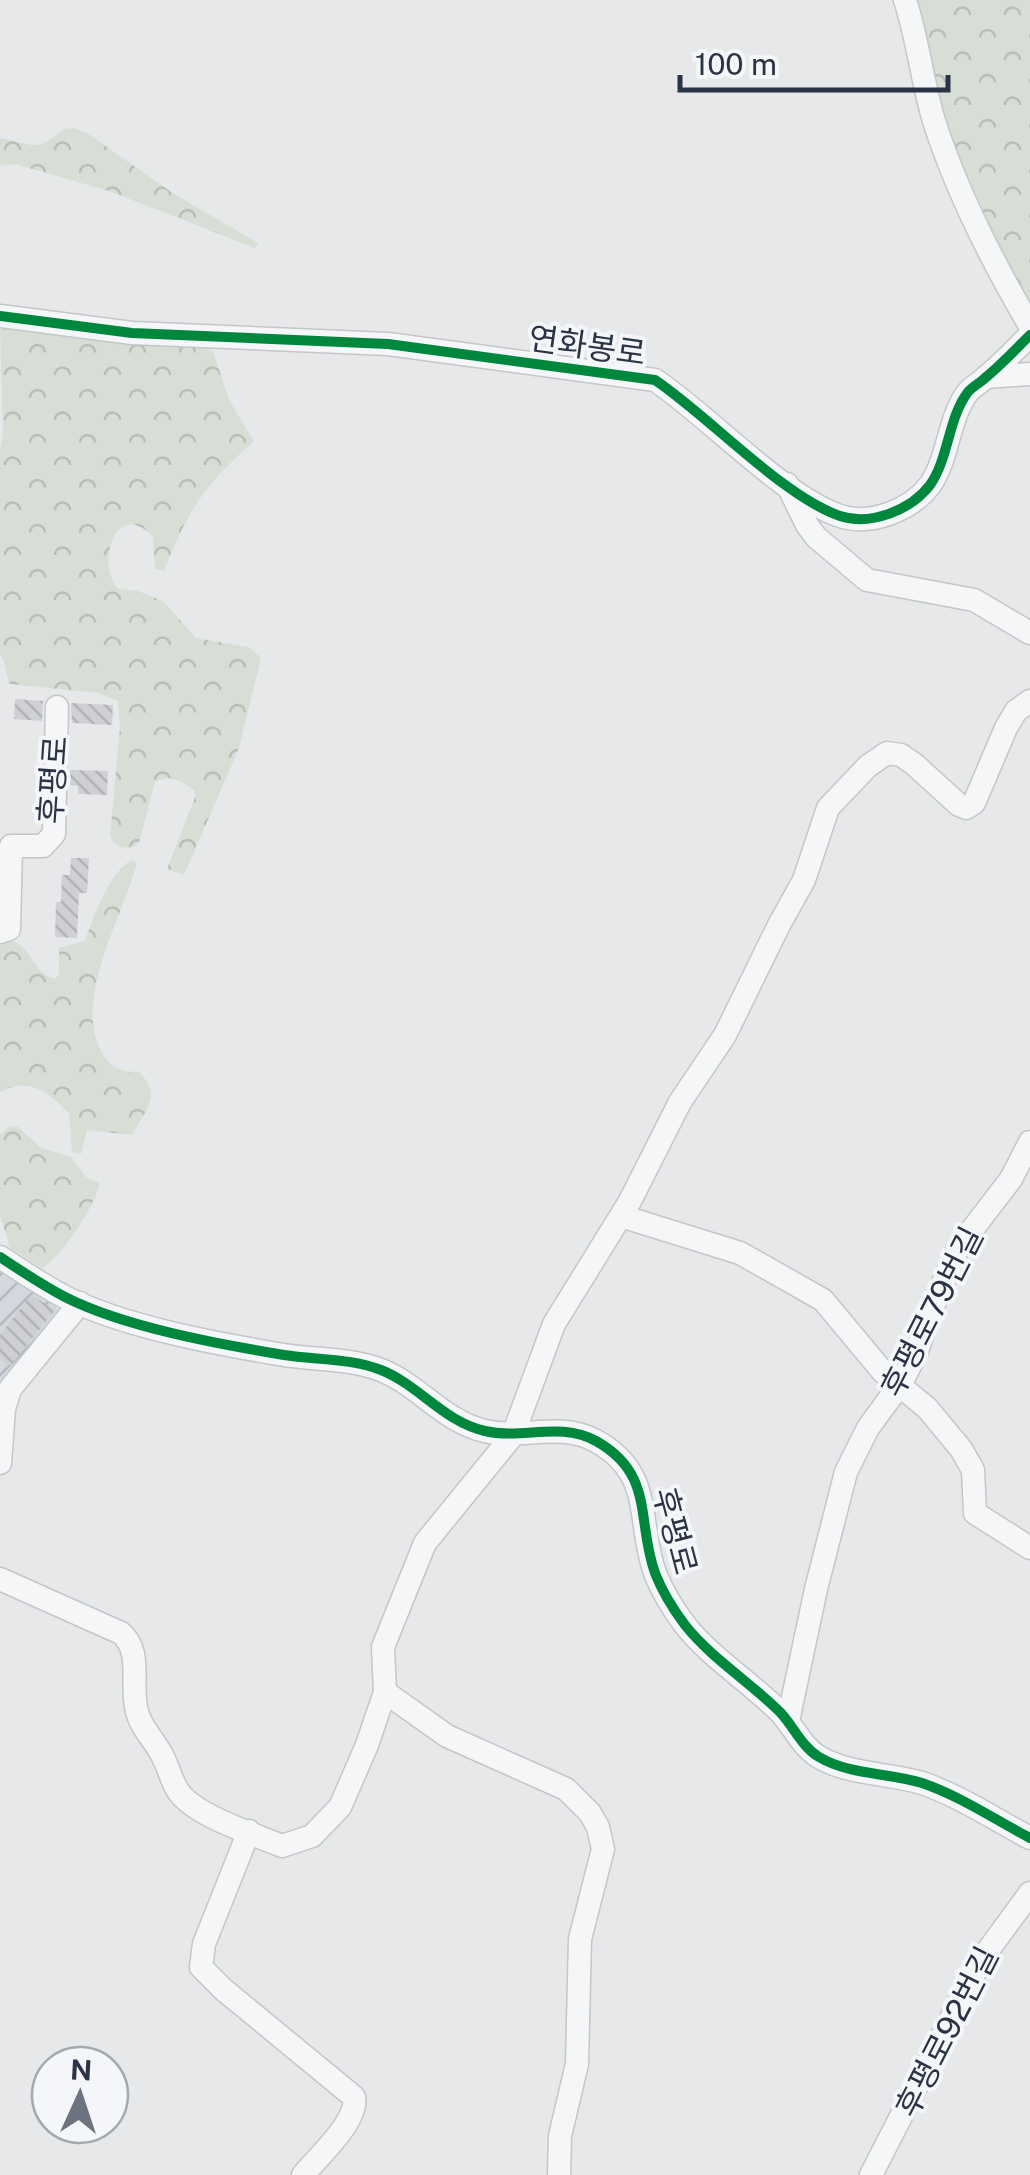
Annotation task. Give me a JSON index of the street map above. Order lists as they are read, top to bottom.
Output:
{
  "streets": {
    "street": [
      "연화봉로",
      "후평로",
      "후평로79번길",
      "후평로92번길"
    ]
  },
  "crossings": [
    ["후평로", "후평로79번길"]
  ],
  "scale_bar": "100 m",
  "north": "top"
}
